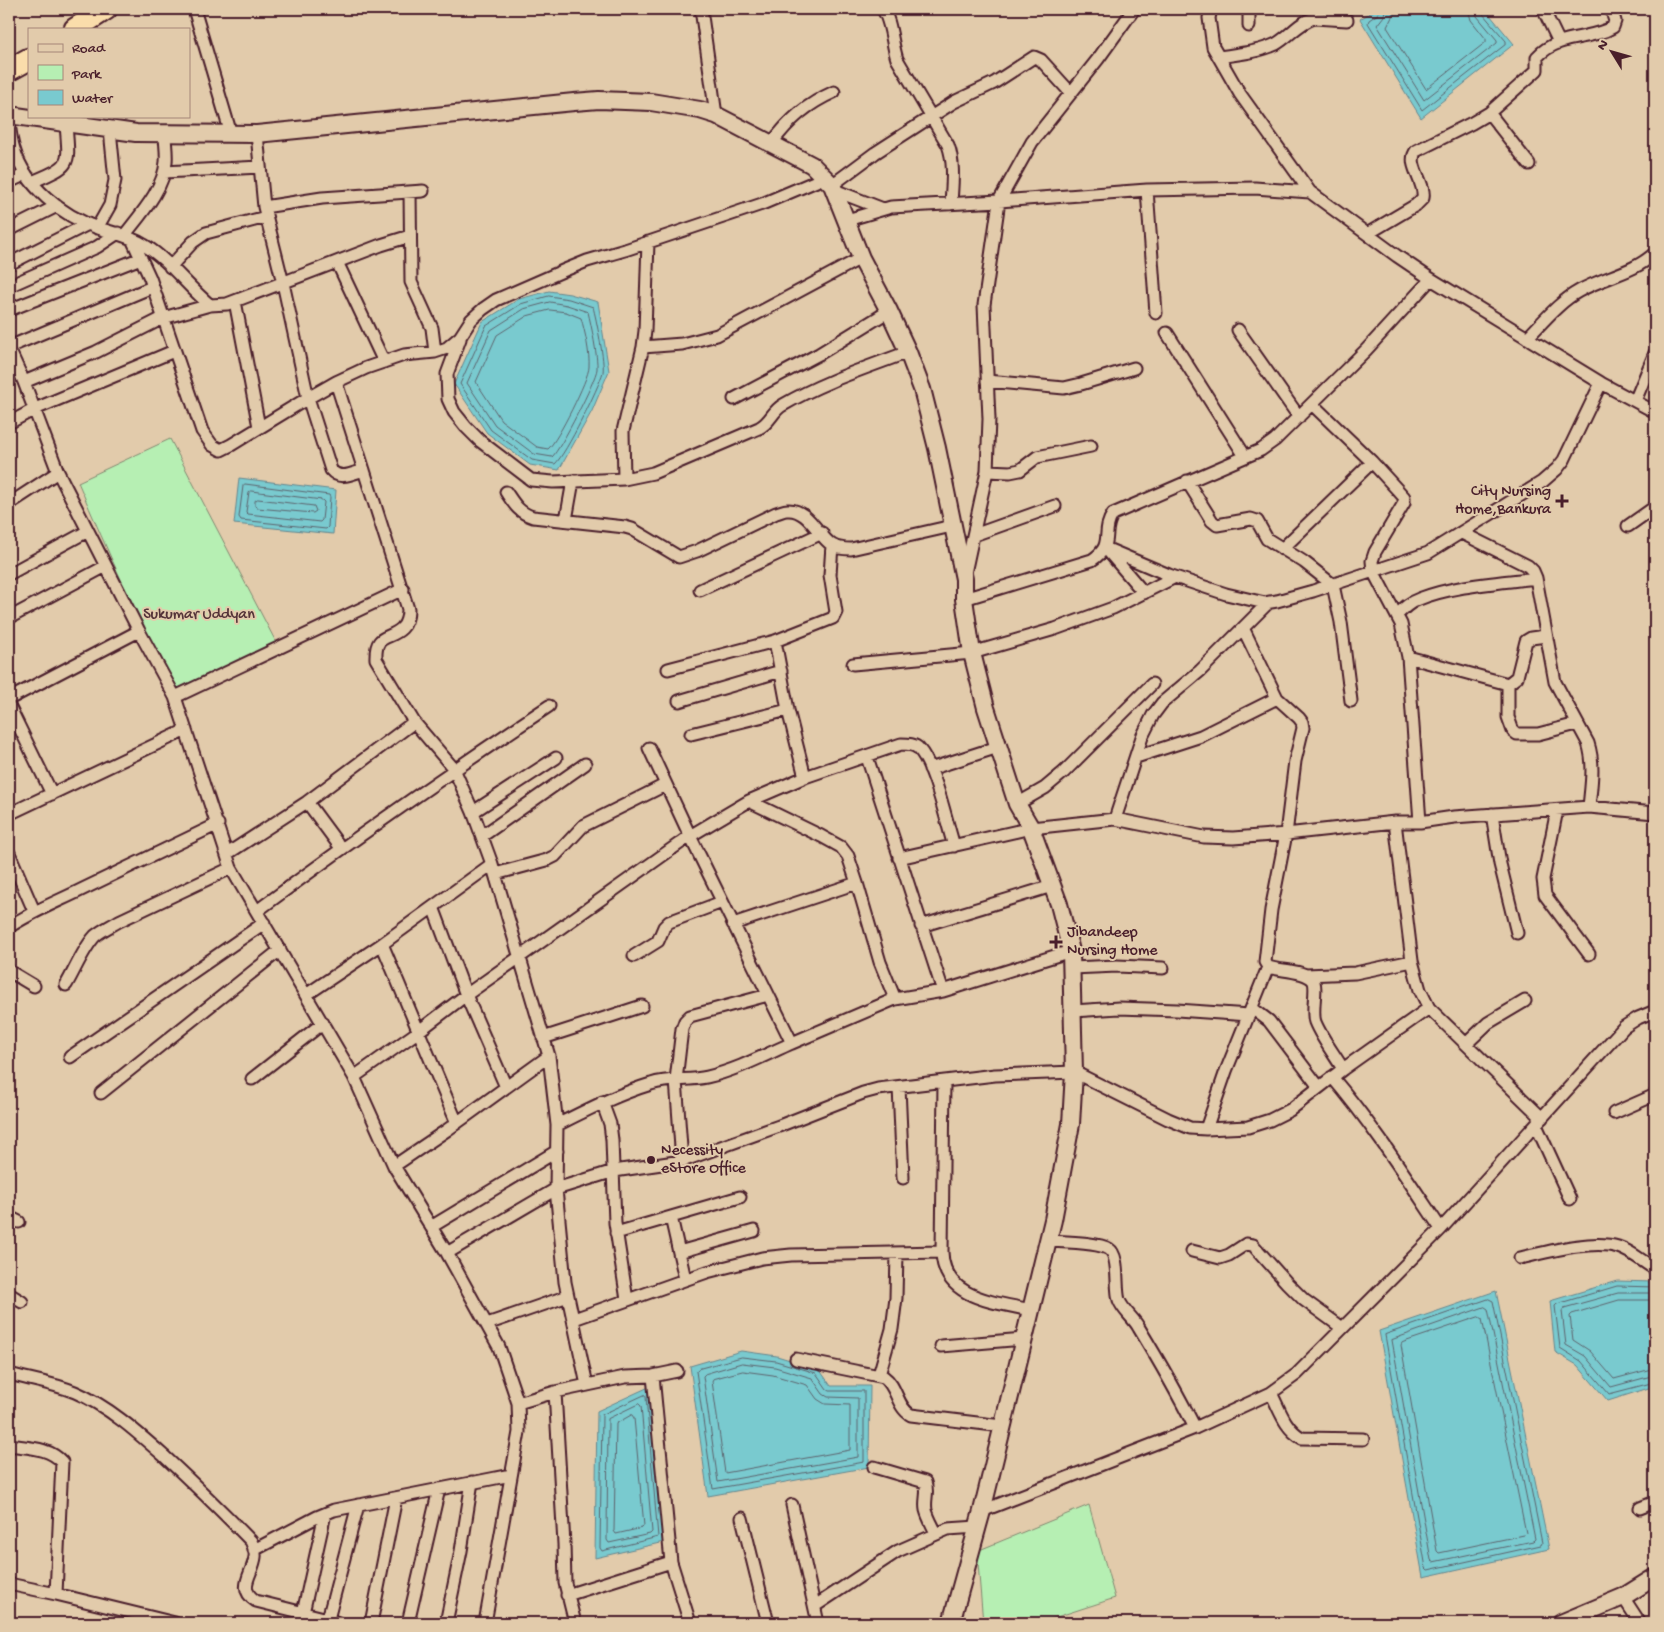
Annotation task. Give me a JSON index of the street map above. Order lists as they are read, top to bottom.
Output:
{
  "parks": ["Sukumar Uddyan"],
  "places": {
    "health": ["City Nursing Home,Bankura", "Jibandeep Nursing Home"],
    "other": ["Necessity eStore Office"]
  },
  "legend": ["Road", "Park", "Water"],
  "north": "top left"
}
